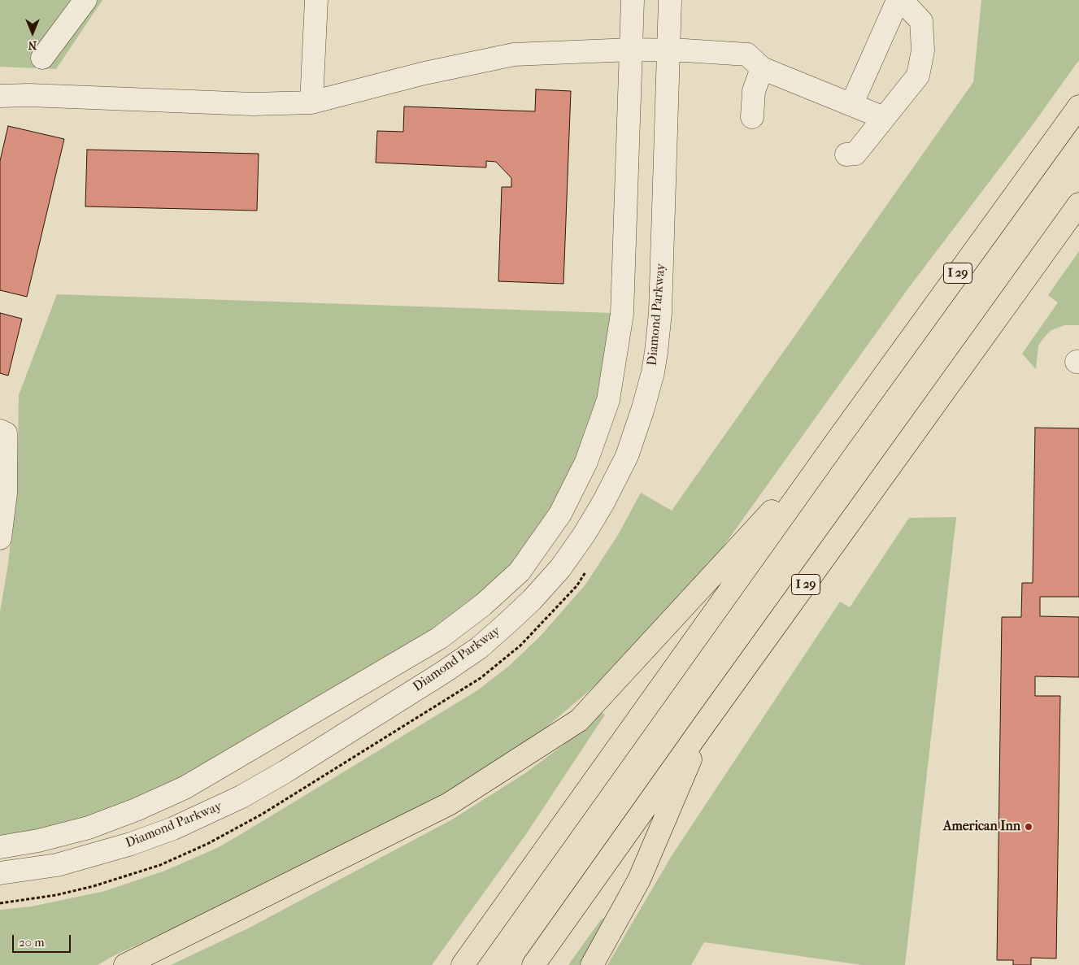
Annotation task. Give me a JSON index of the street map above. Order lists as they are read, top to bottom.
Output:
{
  "streets": {
    "highway": ["I 29"],
    "street": ["Diamond Parkway"]
  },
  "places": ["American Inn"],
  "scale_bar": "20 m",
  "north": "bottom"
}
